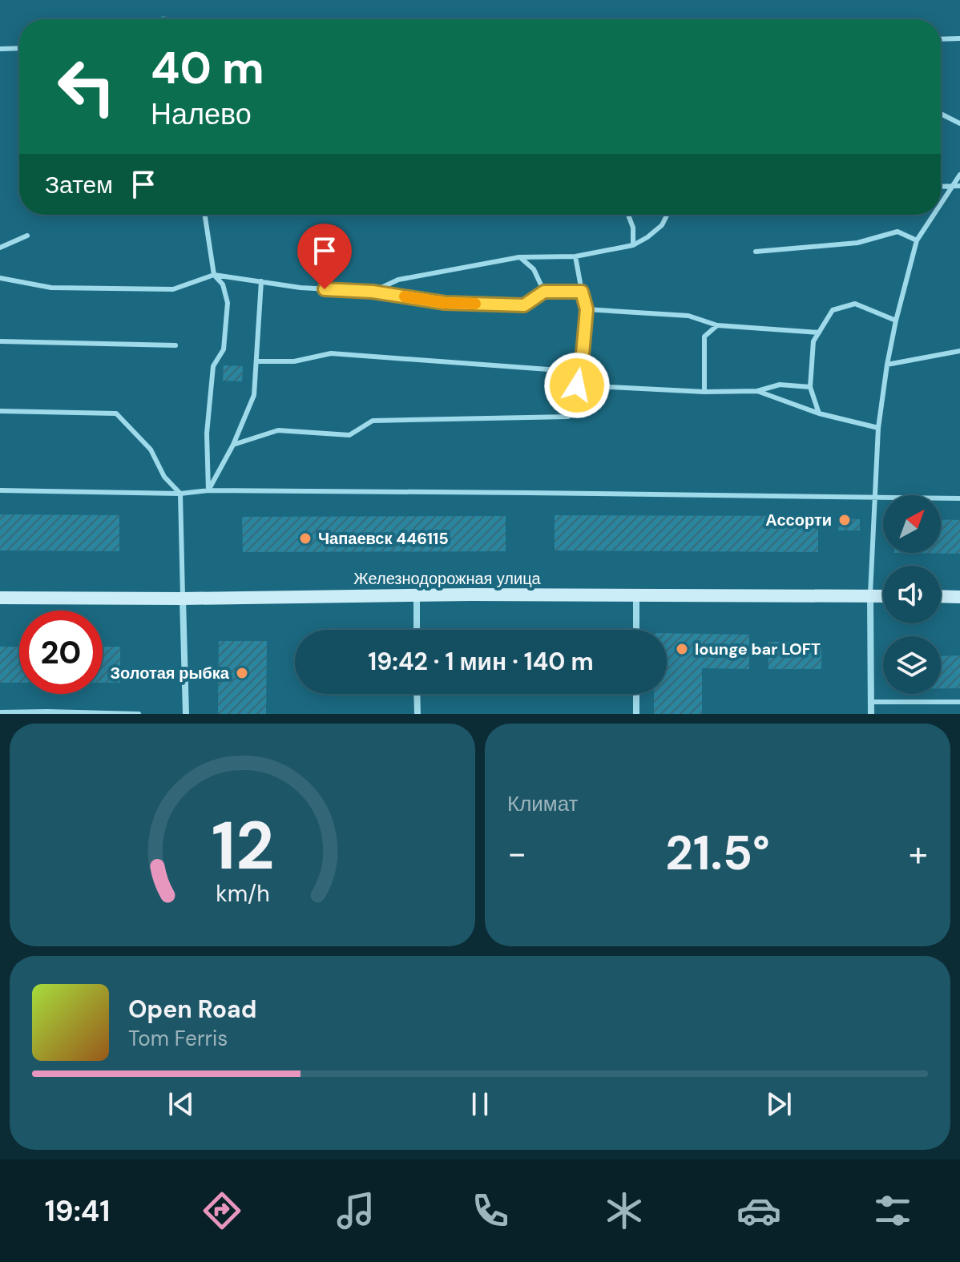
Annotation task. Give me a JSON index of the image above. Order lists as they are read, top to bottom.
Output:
{
  "streets": {
    "main road": ["Железнодорожная улица"]
  },
  "places": [
    "Ассорти",
    "Чапаевск 446115",
    "lounge bar LOFT",
    "Золотая рыбка"
  ],
  "north": "top right",
  "page": {
    "turn": ["40 m", "Налево"],
    "then": "Затем",
    "limit": "20",
    "trip": "19:42 · 1 мин · 140 m",
    "tile": "Климат",
    "heat": ["−", "21.5°", "+"],
    "song": ["Open Road", "Tom Ferris"],
    "tabs": "19:41",
    "gauge": ["12", "km/h"]
  }
}
